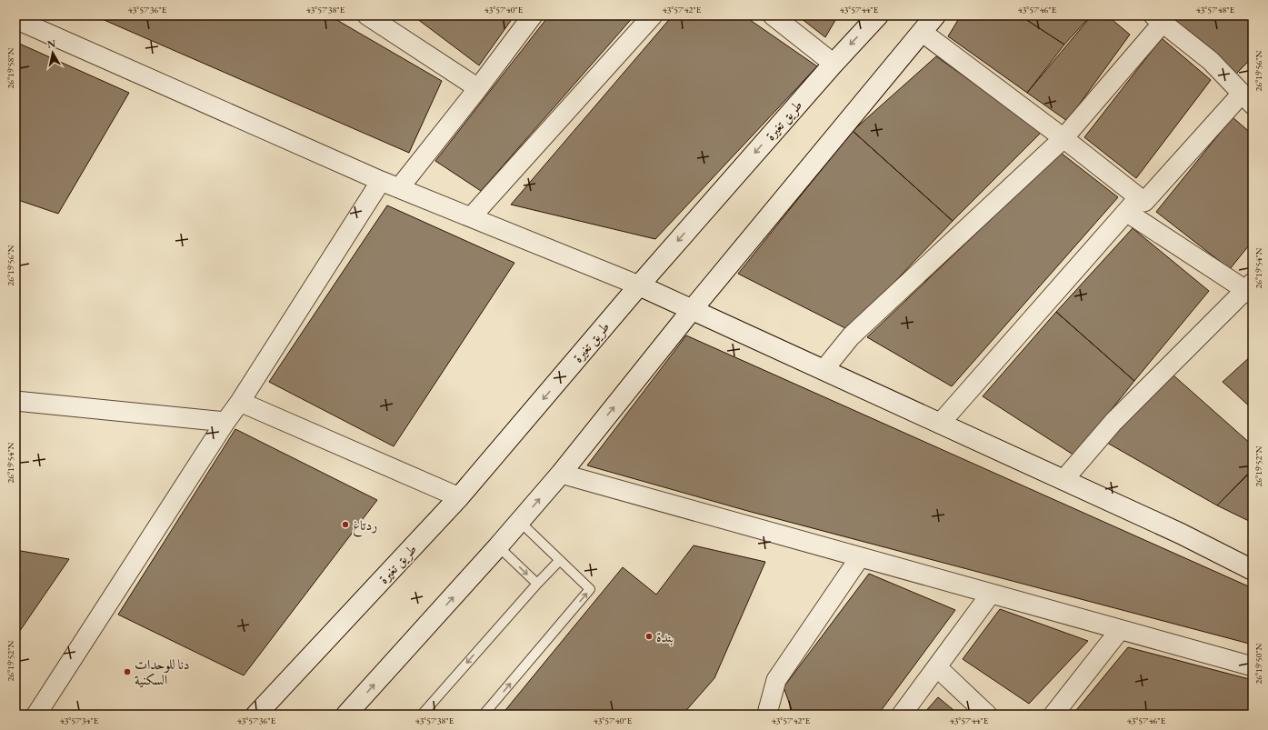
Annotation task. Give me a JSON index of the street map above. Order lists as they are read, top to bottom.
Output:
{
  "streets": {
    "main road": ["طريق تغيرة"]
  },
  "places": ["ردتاغ", "بندة", "دنا للوحدات السكنية"],
  "north": "top",
  "coordinates": [
    "43°57'36\"E",
    "43°57'38\"E",
    "43°57'40\"E",
    "43°57'42\"E",
    "43°57'44\"E",
    "43°57'46\"E",
    "43°57'48\"E",
    "26°19'58\"N",
    "26°19'56\"N",
    "26°19'54\"N",
    "26°19'52\"N",
    "26°19'50\"N",
    "43°57'34\"E"
  ]
}
